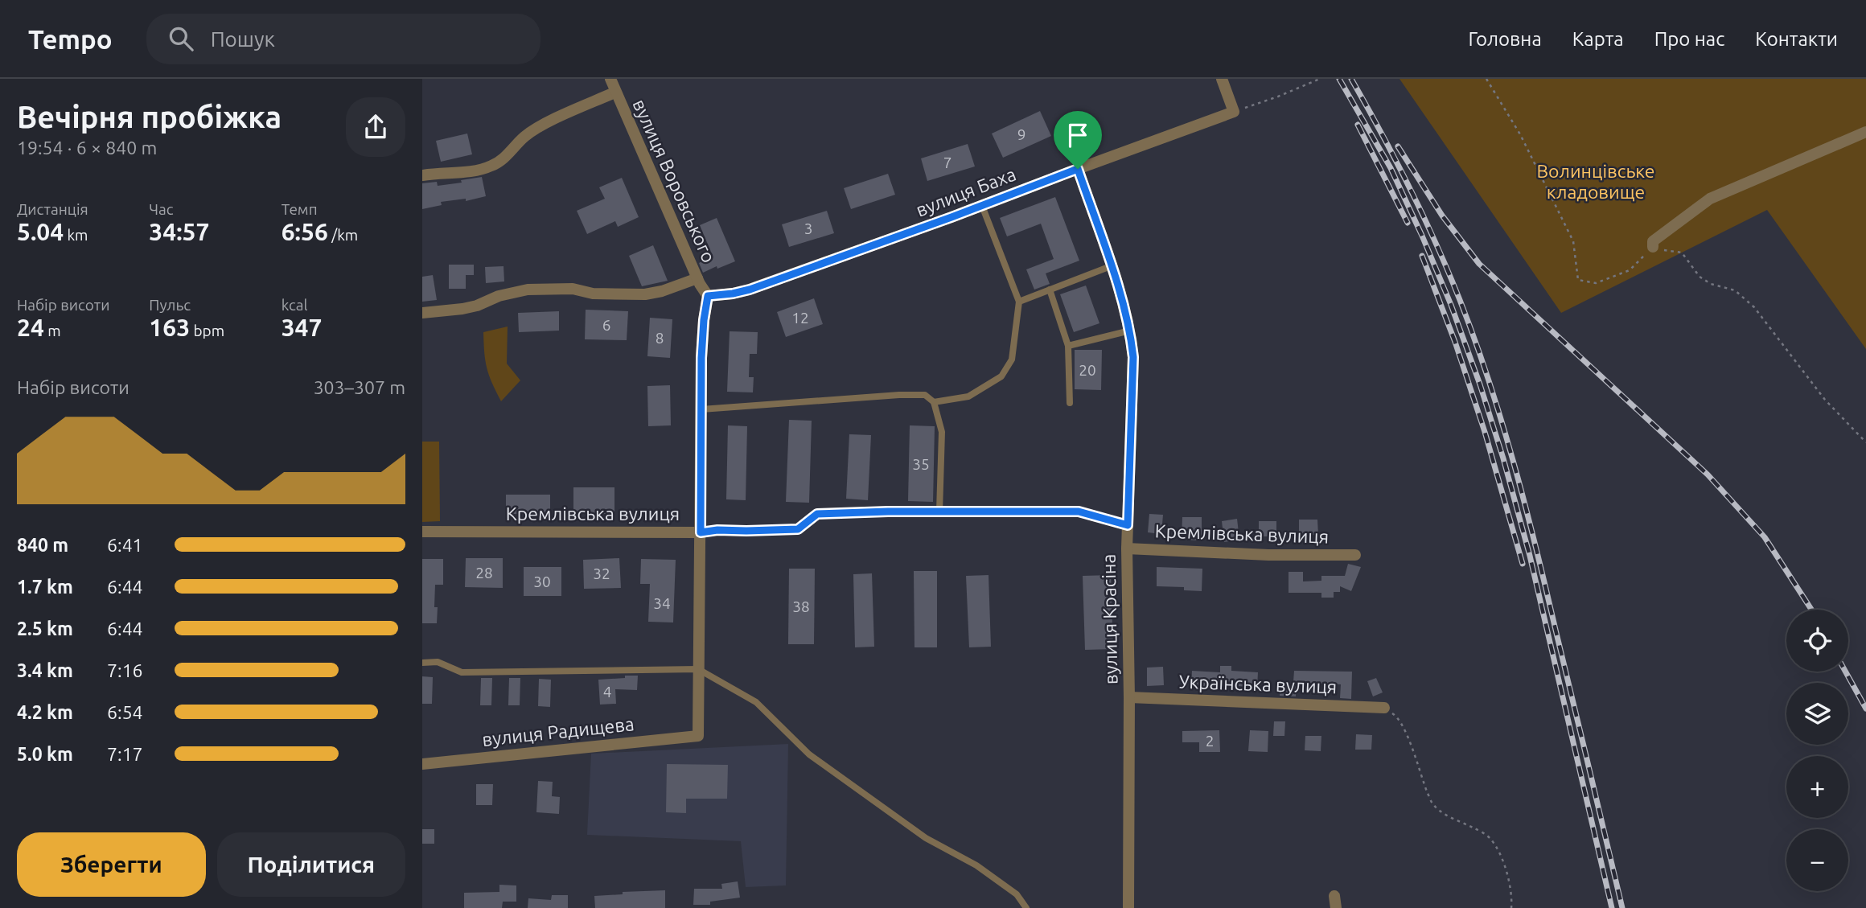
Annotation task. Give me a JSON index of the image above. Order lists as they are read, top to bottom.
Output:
{
  "streets": {
    "street": [
      "вулиця Воровського",
      "вулиця Баха",
      "Кремлівська вулиця",
      "вулиця Красіна",
      "Українська вулиця",
      "вулиця Радищева"
    ]
  },
  "crossings": [
    ["вулиця Воровського", "вулиця Баха"],
    ["вулиця Баха", "вулиця Красіна"],
    ["Кремлівська вулиця", "вулиця Красіна"],
    ["вулиця Красіна", "Українська вулиця"]
  ],
  "parks": ["Волинцівське кладовище"],
  "house_numbers": [
    "9",
    "7",
    "3",
    "12",
    "6",
    "8",
    "20",
    "35",
    "28",
    "32",
    "30",
    "34",
    "38",
    "4",
    "2"
  ],
  "page": {
    "header": "Tempo",
    "search": "Пошук",
    "nav": [
      "Головна",
      "Карта",
      "Про нас",
      "Контакти"
    ],
    "heading": ["Вечірня пробіжка", "19:54 · 6 × 840 m"],
    "stats": [
      ["Дистанція", "5.04 km"],
      ["Час", "34:57"],
      ["Темп", "6:56 /km"],
      ["Набір висоти", "24 m"],
      ["Пульс", "163 bpm"],
      ["kcal", "347"]
    ],
    "chart": ["Набір висоти", "303–307 m"],
    "list": [
      {
        "name": "840 m",
        "note": "6:41"
      },
      {
        "name": "1.7 km",
        "note": "6:44"
      },
      {
        "name": "2.5 km",
        "note": "6:44"
      },
      {
        "name": "3.4 km",
        "note": "7:16"
      },
      {
        "name": "4.2 km",
        "note": "6:54"
      },
      {
        "name": "5.0 km",
        "note": "7:17"
      }
    ],
    "map_buttons": ["+", "−"],
    "buttons": ["Зберегти", "Поділитися"]
  }
}
